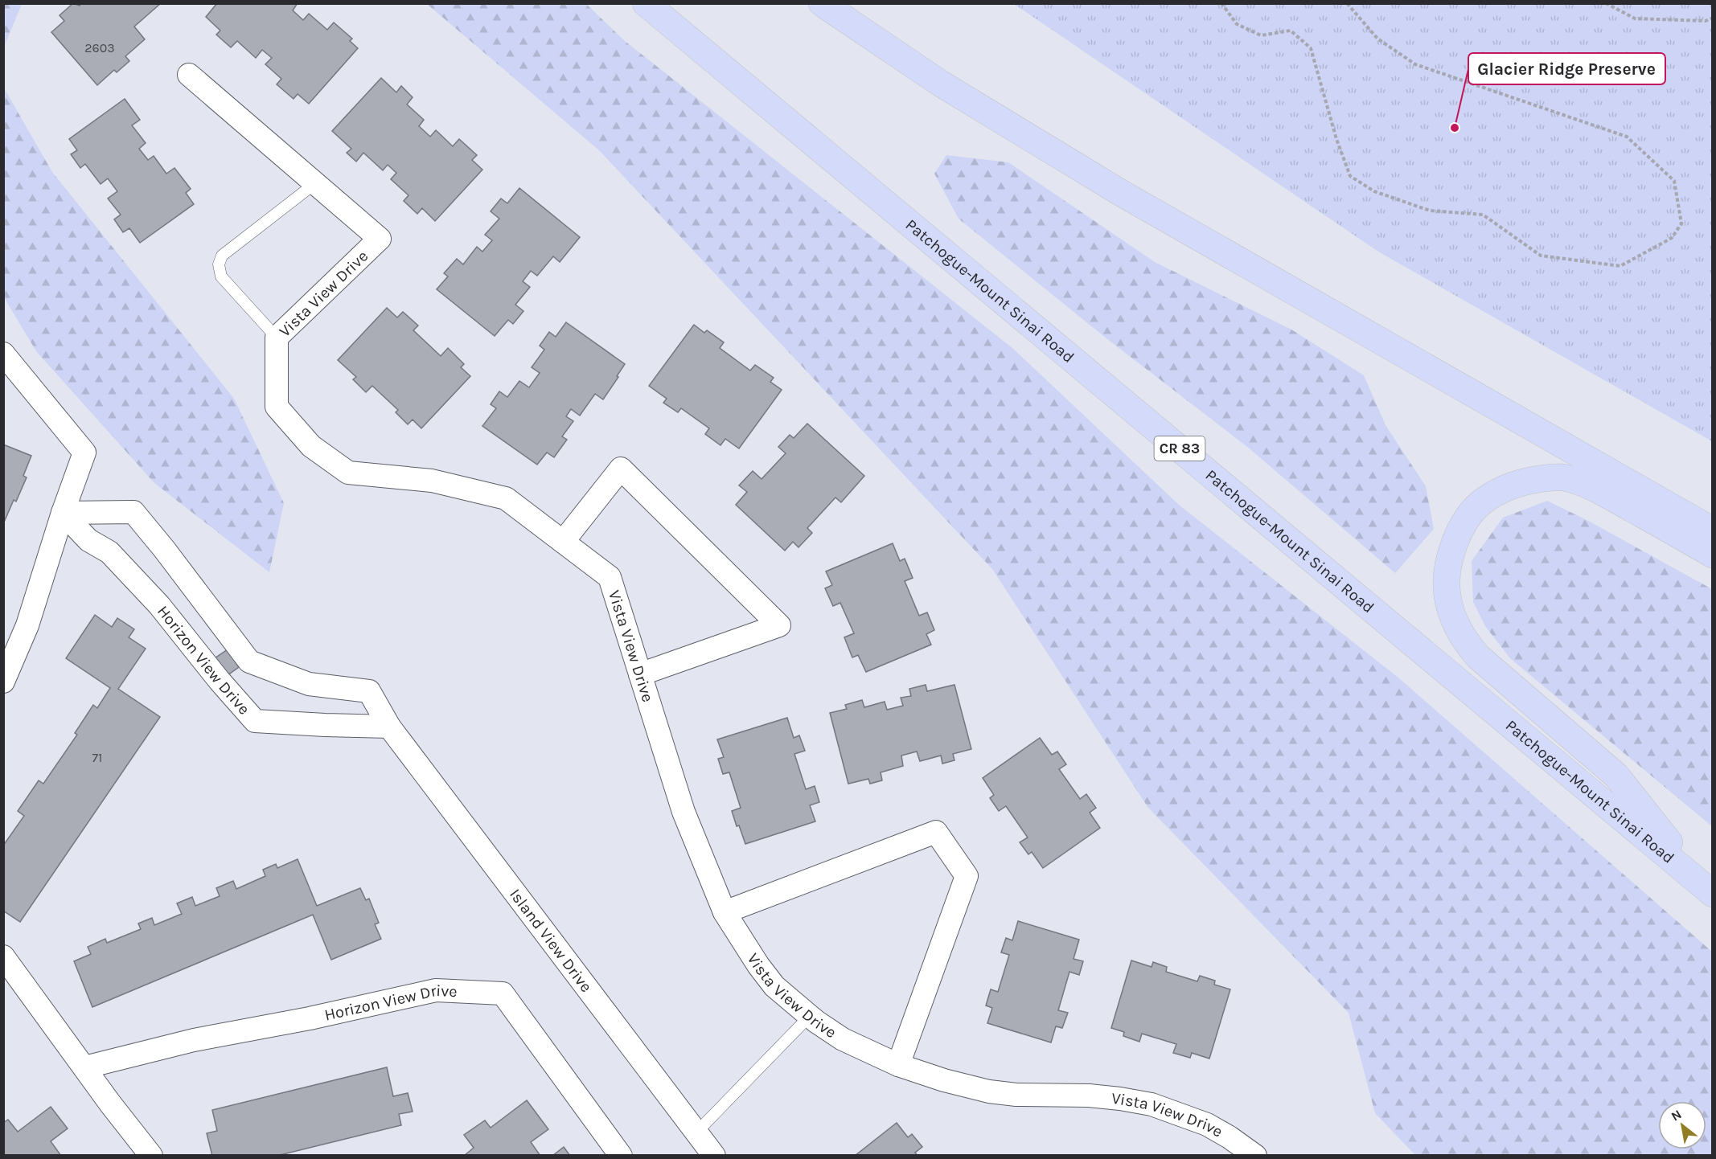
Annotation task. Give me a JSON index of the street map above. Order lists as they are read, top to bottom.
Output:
{
  "streets": {
    "highway": ["Patchogue-Mount Sinai Road", "CR 83"],
    "street": ["Vista View Drive", "Horizon View Drive", "Island View Drive"]
  },
  "crossings": [
    ["Horizon View Drive", "Island View Drive"]
  ],
  "places": ["Glacier Ridge Preserve"],
  "house_numbers": ["2603", "71"],
  "north": "top left"
}
